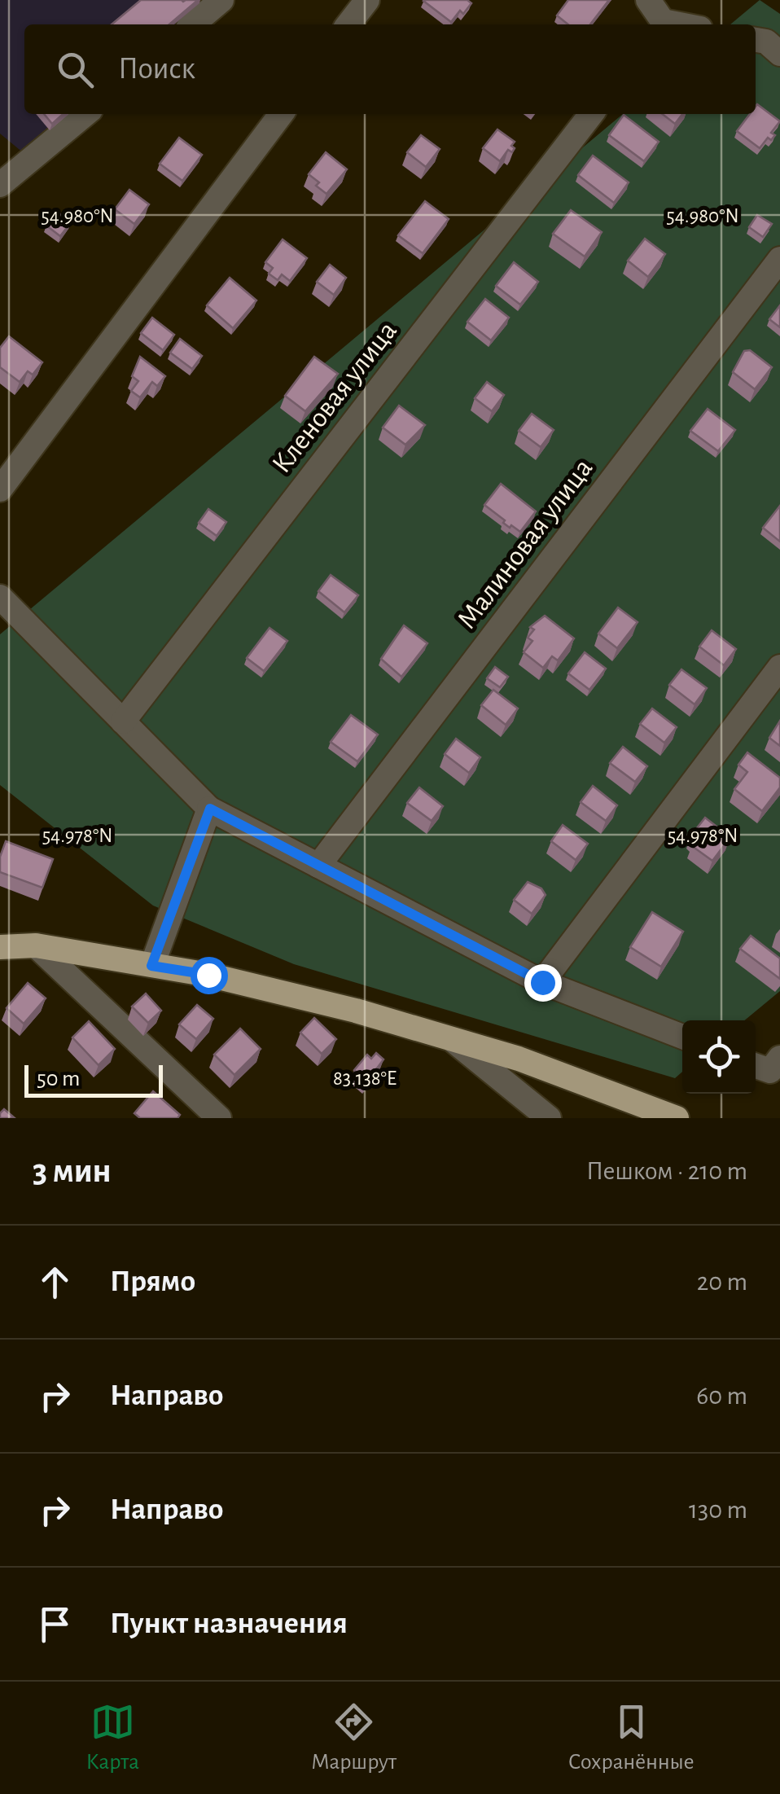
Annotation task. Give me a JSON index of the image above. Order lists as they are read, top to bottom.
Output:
{
  "streets": {
    "street": ["Кленовая улица", "Малиновая улица"]
  },
  "scale_bar": "50 m",
  "page": {
    "search": "Поиск",
    "scale": "50 m",
    "heading": ["3 мин", "Пешком · 210 m"],
    "list": [
      ["Прямо", "20 m"],
      ["Направо", "60 m"],
      ["Направо", "130 m"],
      "Пункт назначения"
    ],
    "nav": ["Карта", "Маршрут", "Сохранённые"]
  },
  "coordinates": ["54.980°N", "54.978°N", "83.138°E"]
}
